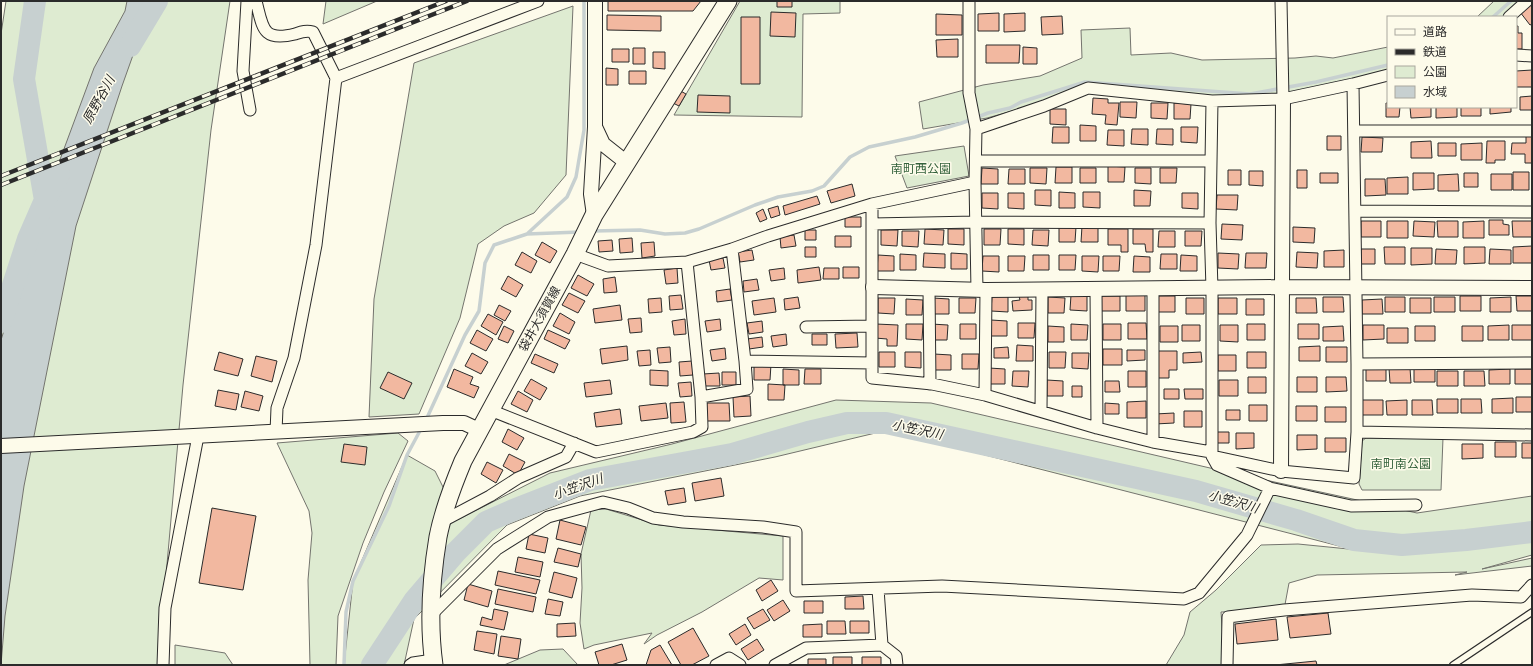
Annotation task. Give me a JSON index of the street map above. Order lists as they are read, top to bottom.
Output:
{
  "streets": {
    "main road": ["袋井大須賀線"]
  },
  "water": ["原野谷川", "小笠沢川"],
  "parks": ["南町西公園", "南町南公園"],
  "legend": [
    "道路",
    "鉄道",
    "公園",
    "水域"
  ]
}
